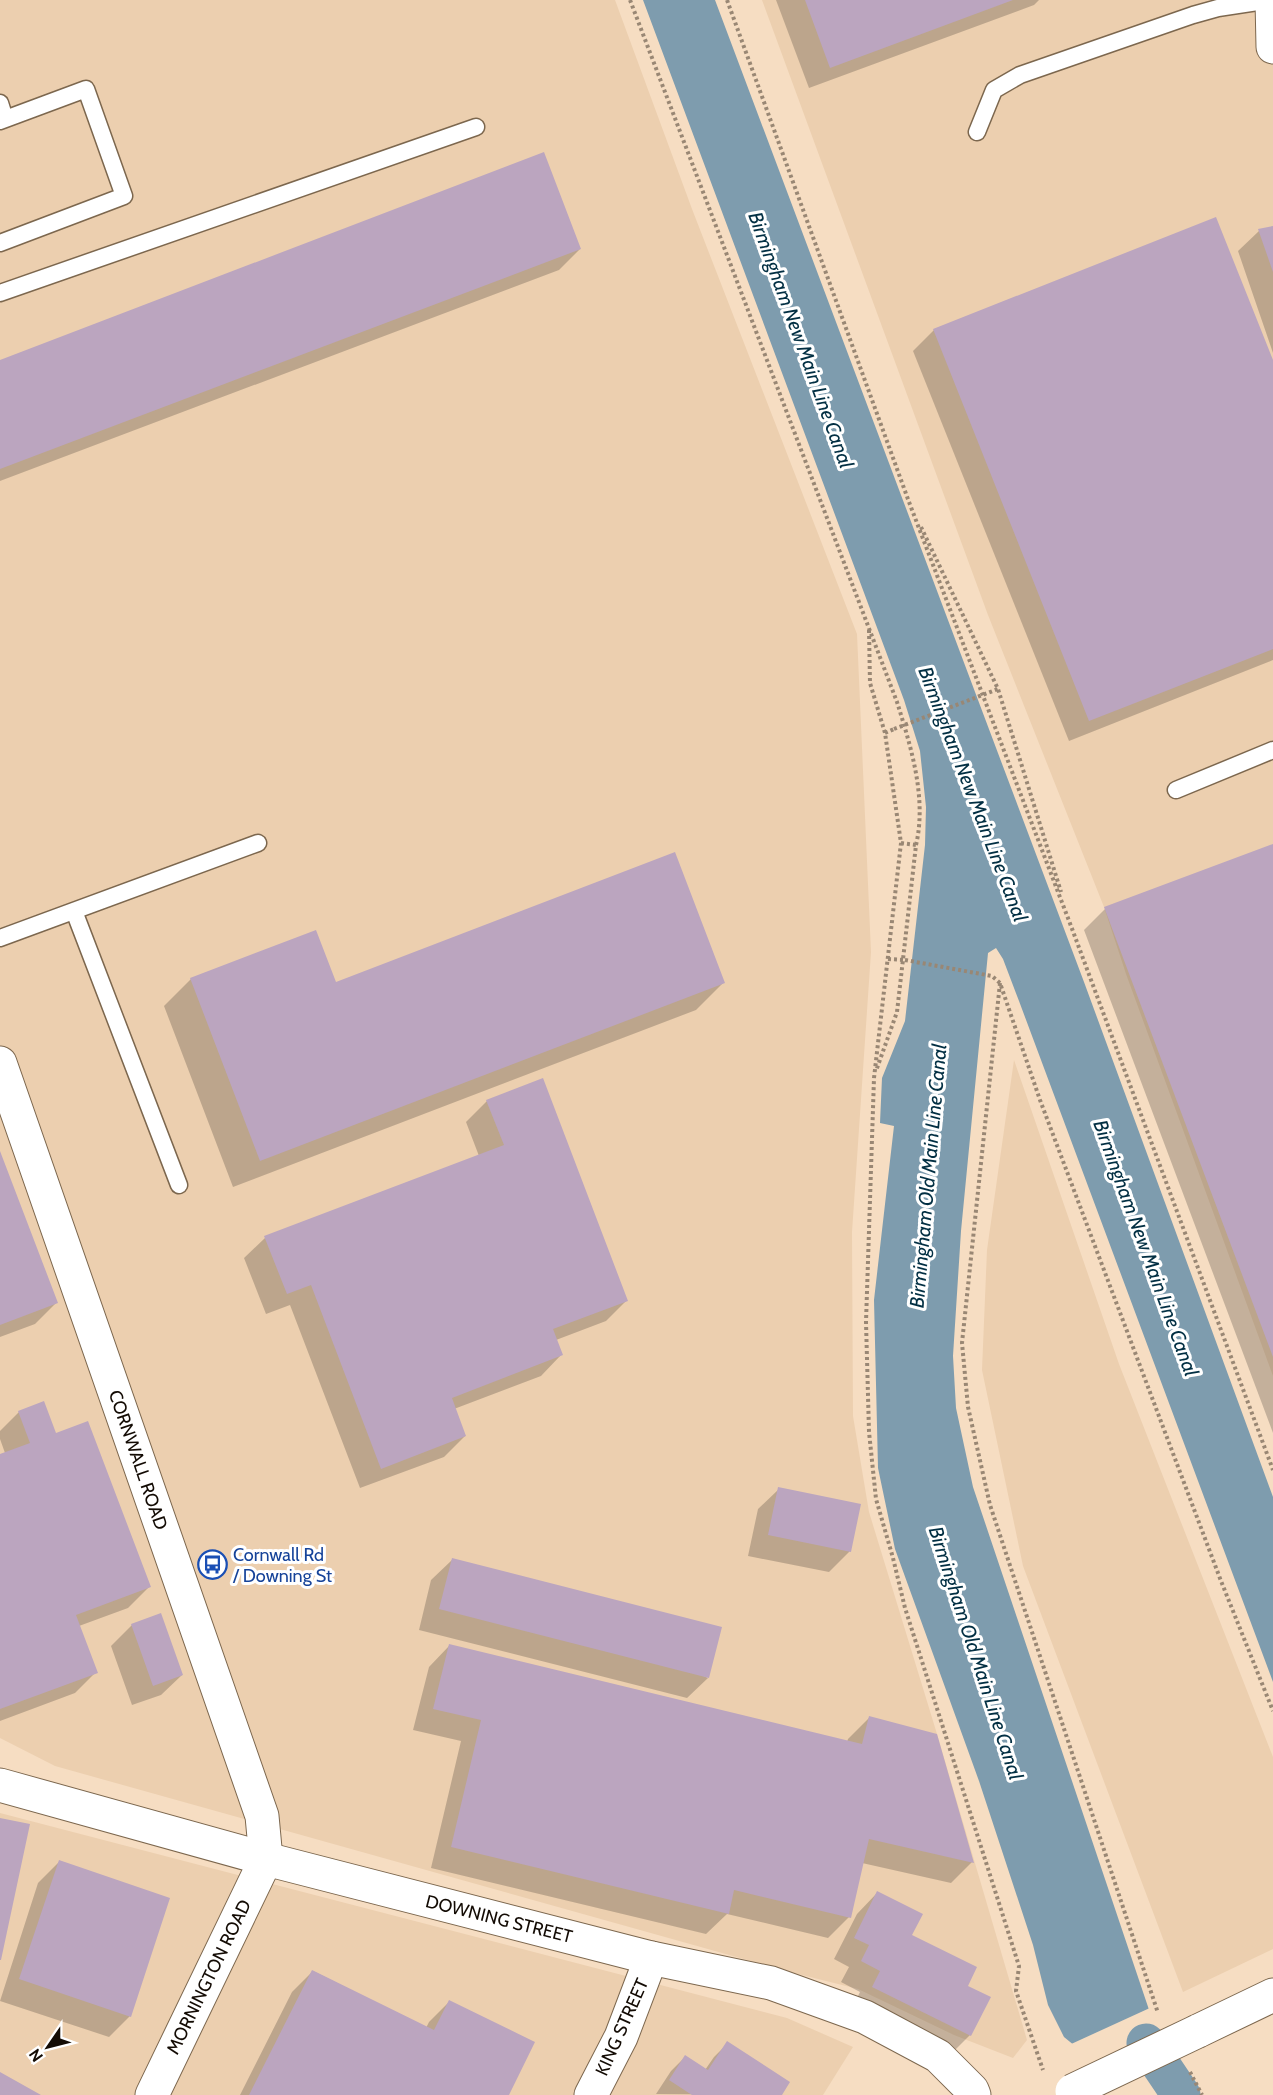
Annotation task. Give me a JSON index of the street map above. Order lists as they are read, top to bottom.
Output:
{
  "streets": {
    "street": [
      "CORNWALL ROAD",
      "DOWNING STREET",
      "MORNINGTON ROAD",
      "KING STREET"
    ]
  },
  "crossings": [
    ["CORNWALL ROAD", "DOWNING STREET"],
    ["CORNWALL ROAD", "MORNINGTON ROAD"],
    ["DOWNING STREET", "MORNINGTON ROAD"],
    ["DOWNING STREET", "KING STREET"]
  ],
  "water": ["Birmingham New Main Line Canal", "Birmingham Old Main Line Canal"],
  "places": {
    "bus stop": ["Cornwall Rd / Downing St"]
  },
  "north": "bottom left"
}
